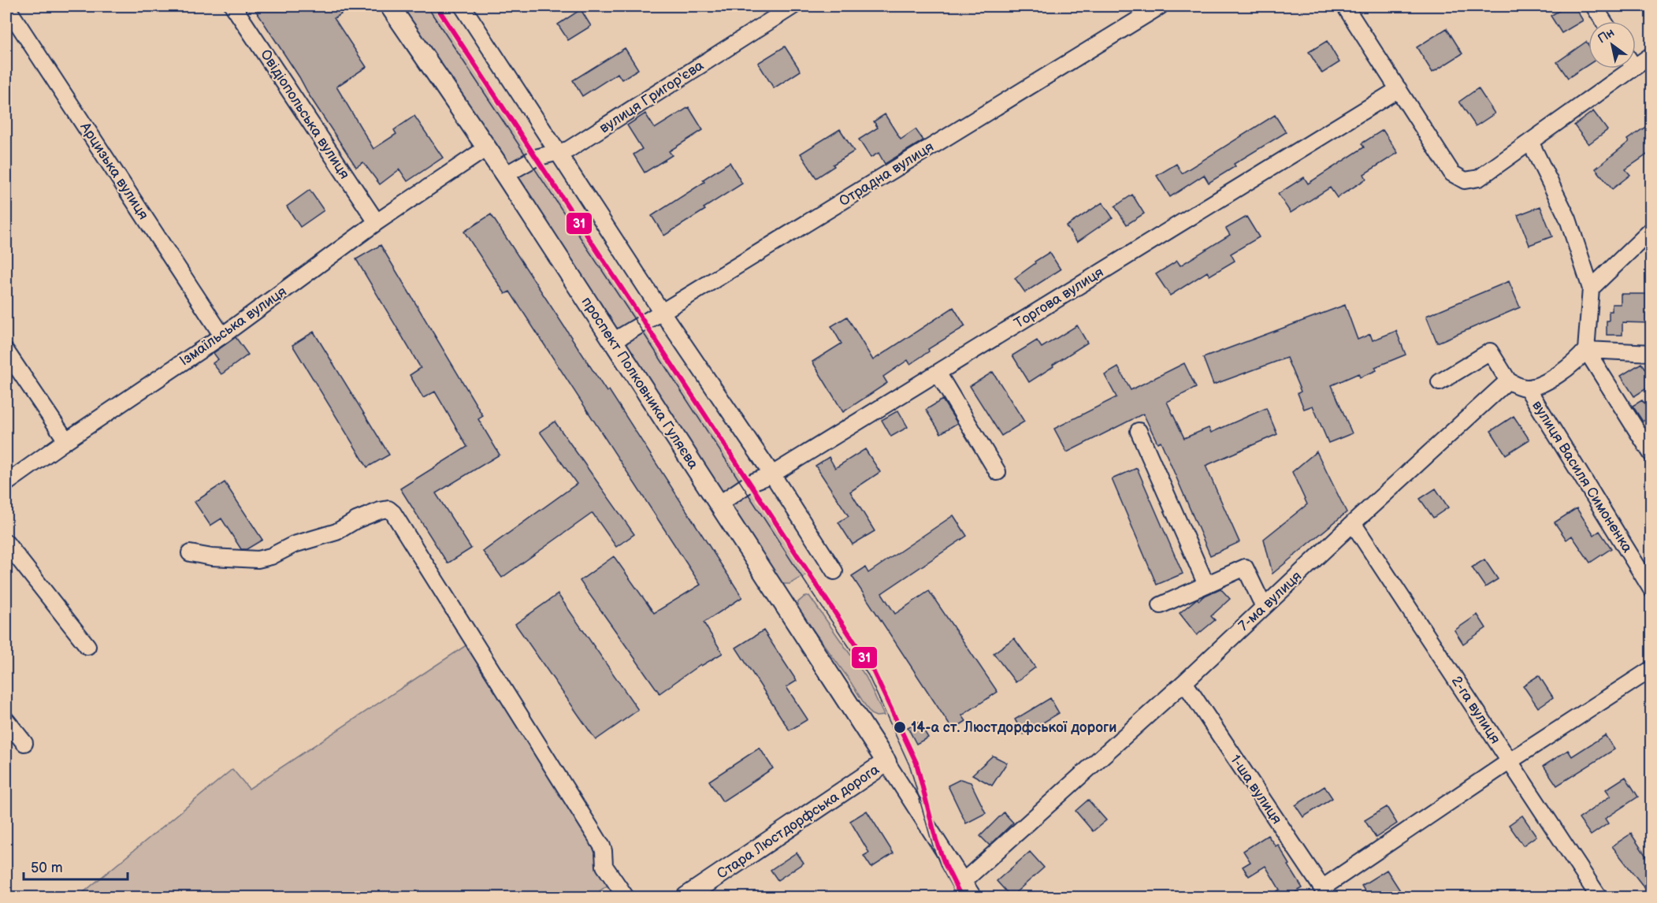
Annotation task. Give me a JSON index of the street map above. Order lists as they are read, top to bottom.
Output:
{
  "streets": {
    "main road": ["проспект Полковника Гуляєва", "Стара Люстдорфська дорога"],
    "street": [
      "вулиця Григор'єва",
      "Овідіопольська вулиця",
      "Арцизька вулиця",
      "Отрадна вулиця",
      "Торгова вулиця",
      "Ізмаїльська вулиця",
      "вулиця Василя Симоненка",
      "7-ма вулиця",
      "2-га вулиця",
      "1-ша вулиця"
    ]
  },
  "crossings": [
    ["вулиця Григор'єва", "проспект Полковника Гуляєва"],
    ["Овідіопольська вулиця", "Ізмаїльська вулиця"],
    ["Арцизька вулиця", "Ізмаїльська вулиця"],
    ["Отрадна вулиця", "проспект Полковника Гуляєва"],
    ["Торгова вулиця", "проспект Полковника Гуляєва"],
    ["Ізмаїльська вулиця", "проспект Полковника Гуляєва"],
    ["проспект Полковника Гуляєва", "Стара Люстдорфська дорога"],
    ["7-ма вулиця", "2-га вулиця"],
    ["7-ма вулиця", "1-ша вулиця"]
  ],
  "places": ["14-а ст. Люстдорфської дороги"],
  "lines": ["transit line 31"],
  "scale_bar": "50 m",
  "north": "top left"
}
